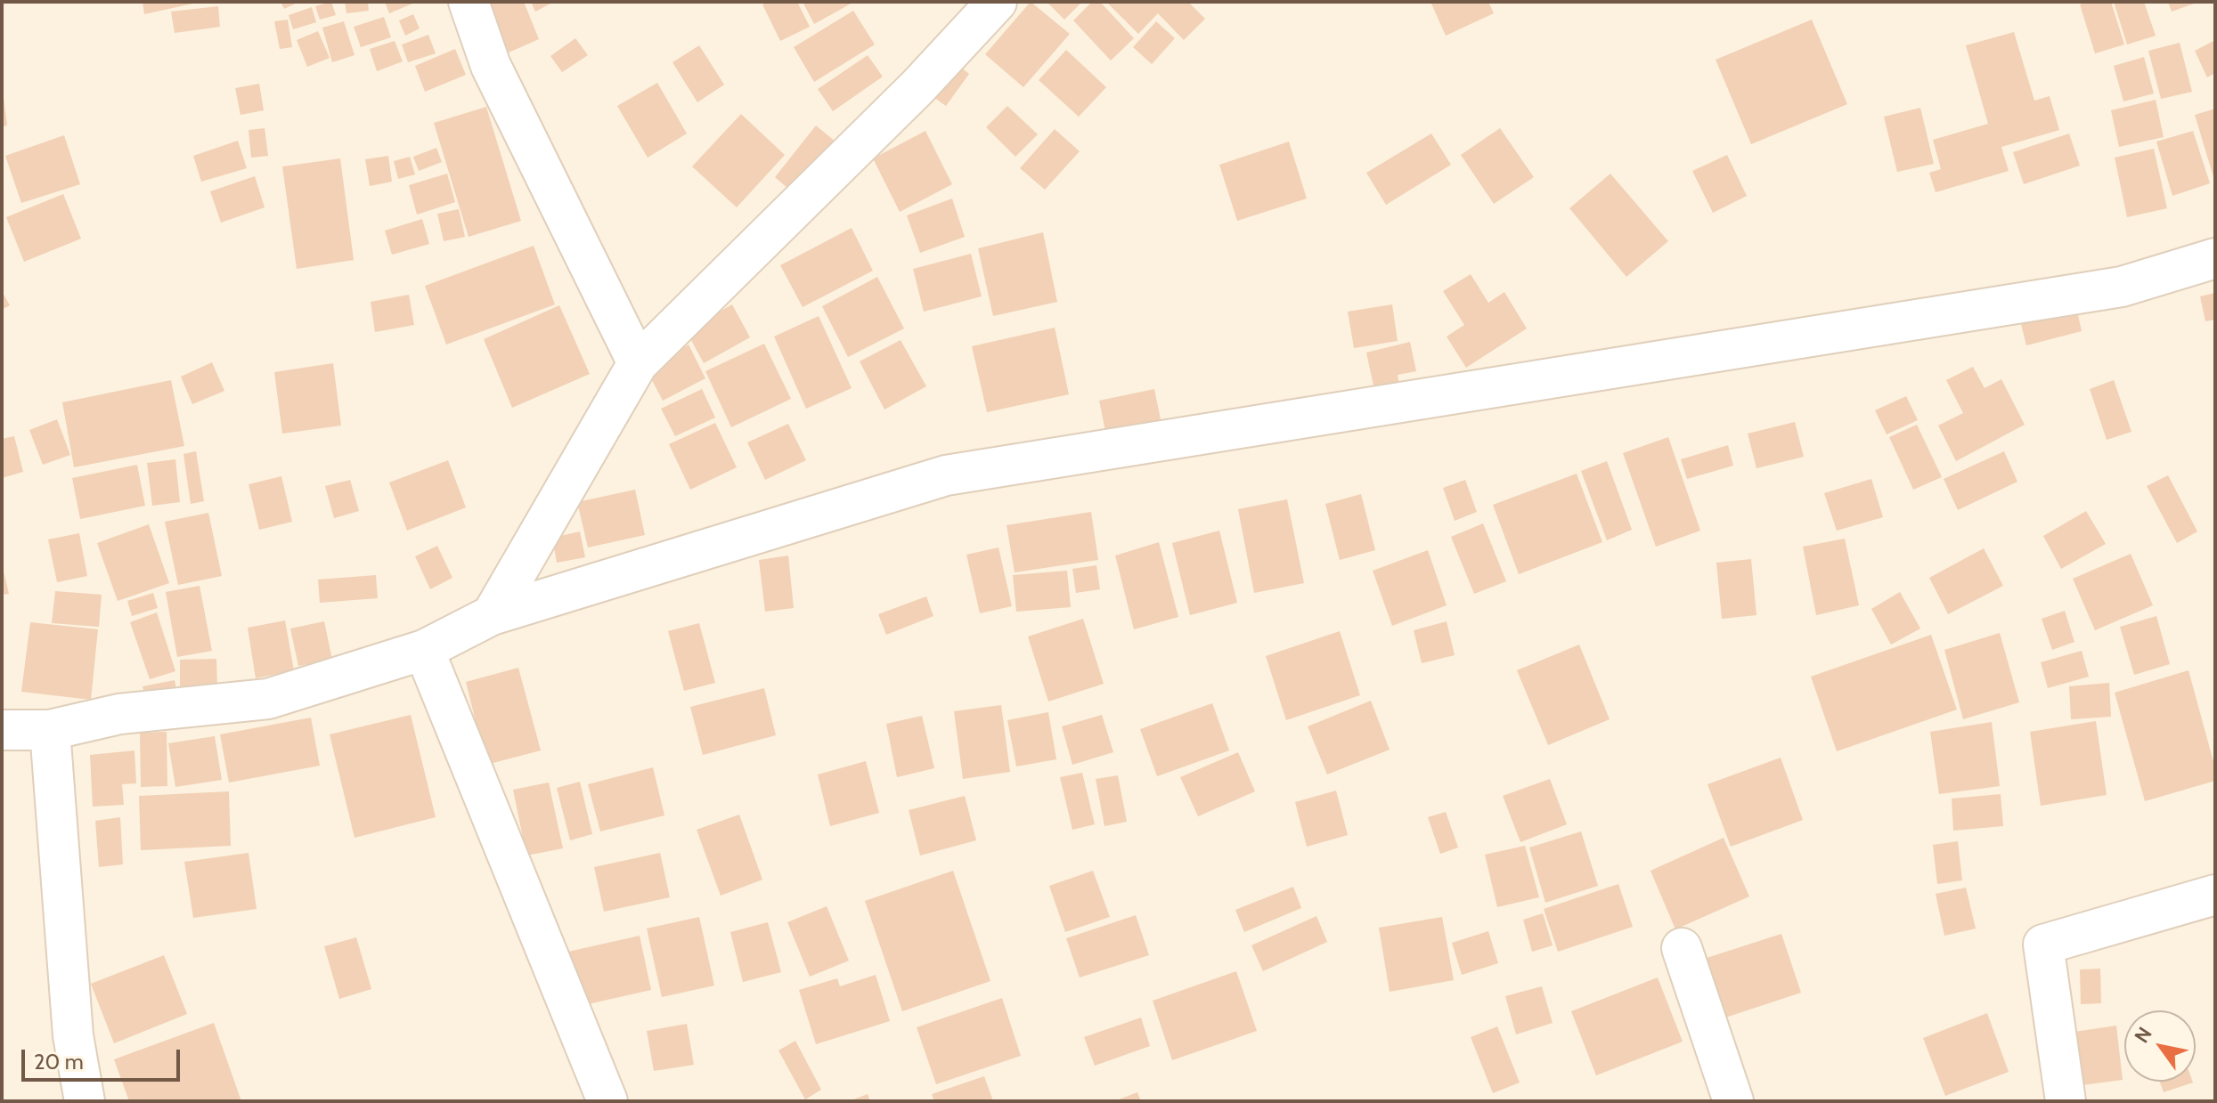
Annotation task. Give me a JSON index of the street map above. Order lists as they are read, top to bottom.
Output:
{
  "scale_bar": "20 m",
  "north": "top left"
}
